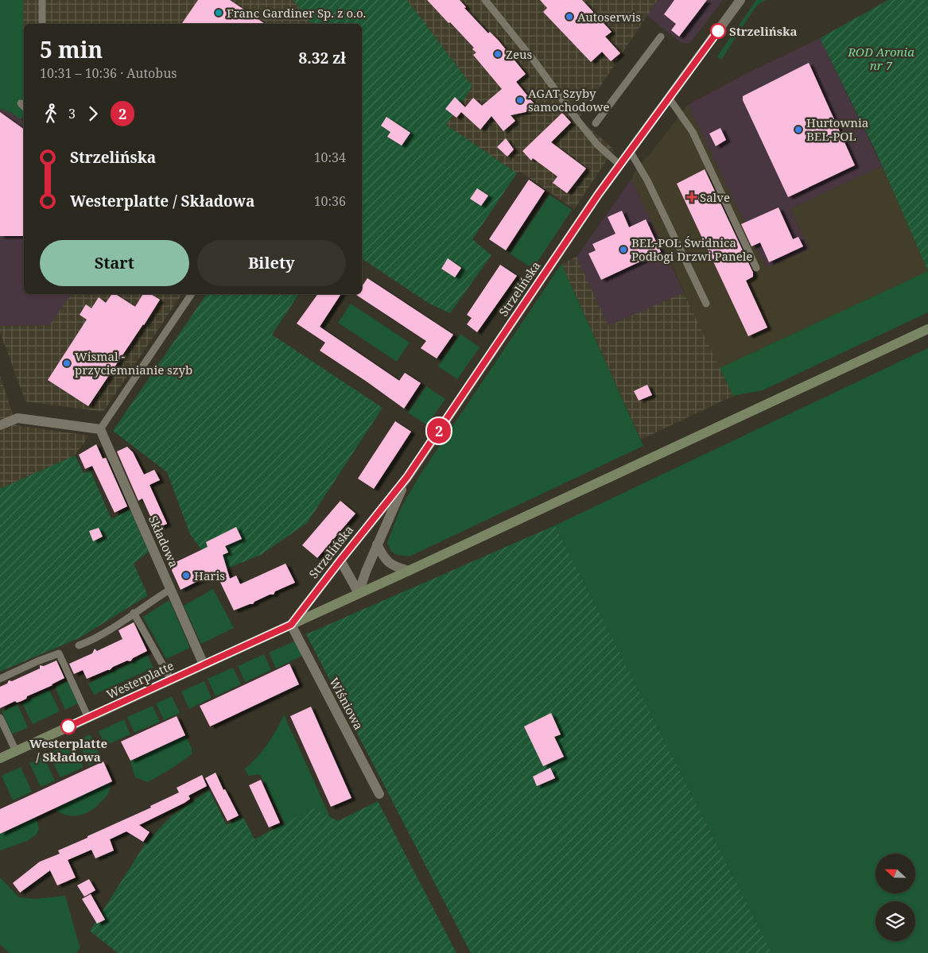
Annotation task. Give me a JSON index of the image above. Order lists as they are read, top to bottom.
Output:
{
  "streets": {
    "main road": ["Westerplatte"],
    "street": ["Strzelińska", "Składowa", "Wiśniowa"]
  },
  "crossings": [
    ["Strzelińska", "Westerplatte"],
    ["Strzelińska", "Wiśniowa"],
    ["Składowa", "Westerplatte"],
    ["Westerplatte", "Wiśniowa"]
  ],
  "parks": ["ROD Aronia nr 7"],
  "places": {
    "other": [
      "Franc Gardiner Sp. z o.o.",
      "Autoserwis",
      "Strzelińska",
      "Zeus",
      "AGAT Szyby samochodowe",
      "Hurtownia BEL-POL",
      "BEL-POL Świdnica Podłogi Drzwi Panele",
      "Wismal - przyciemnianie szyb",
      "Haris",
      "Westerplatte / Składowa"
    ],
    "health": ["Salve"]
  },
  "lines": ["bus line 2"],
  "north": "left",
  "page": {
    "on_map": "2",
    "heading": ["5 min", "10:31 – 10:36 · Autobus", "8.32 zł"],
    "legs": ["3", "2"],
    "list": [
      {
        "name": "Strzelińska",
        "value": "10:34"
      },
      {
        "name": "Westerplatte / Składowa",
        "value": "10:36"
      }
    ],
    "buttons": ["Start", "Bilety"]
  }
}
